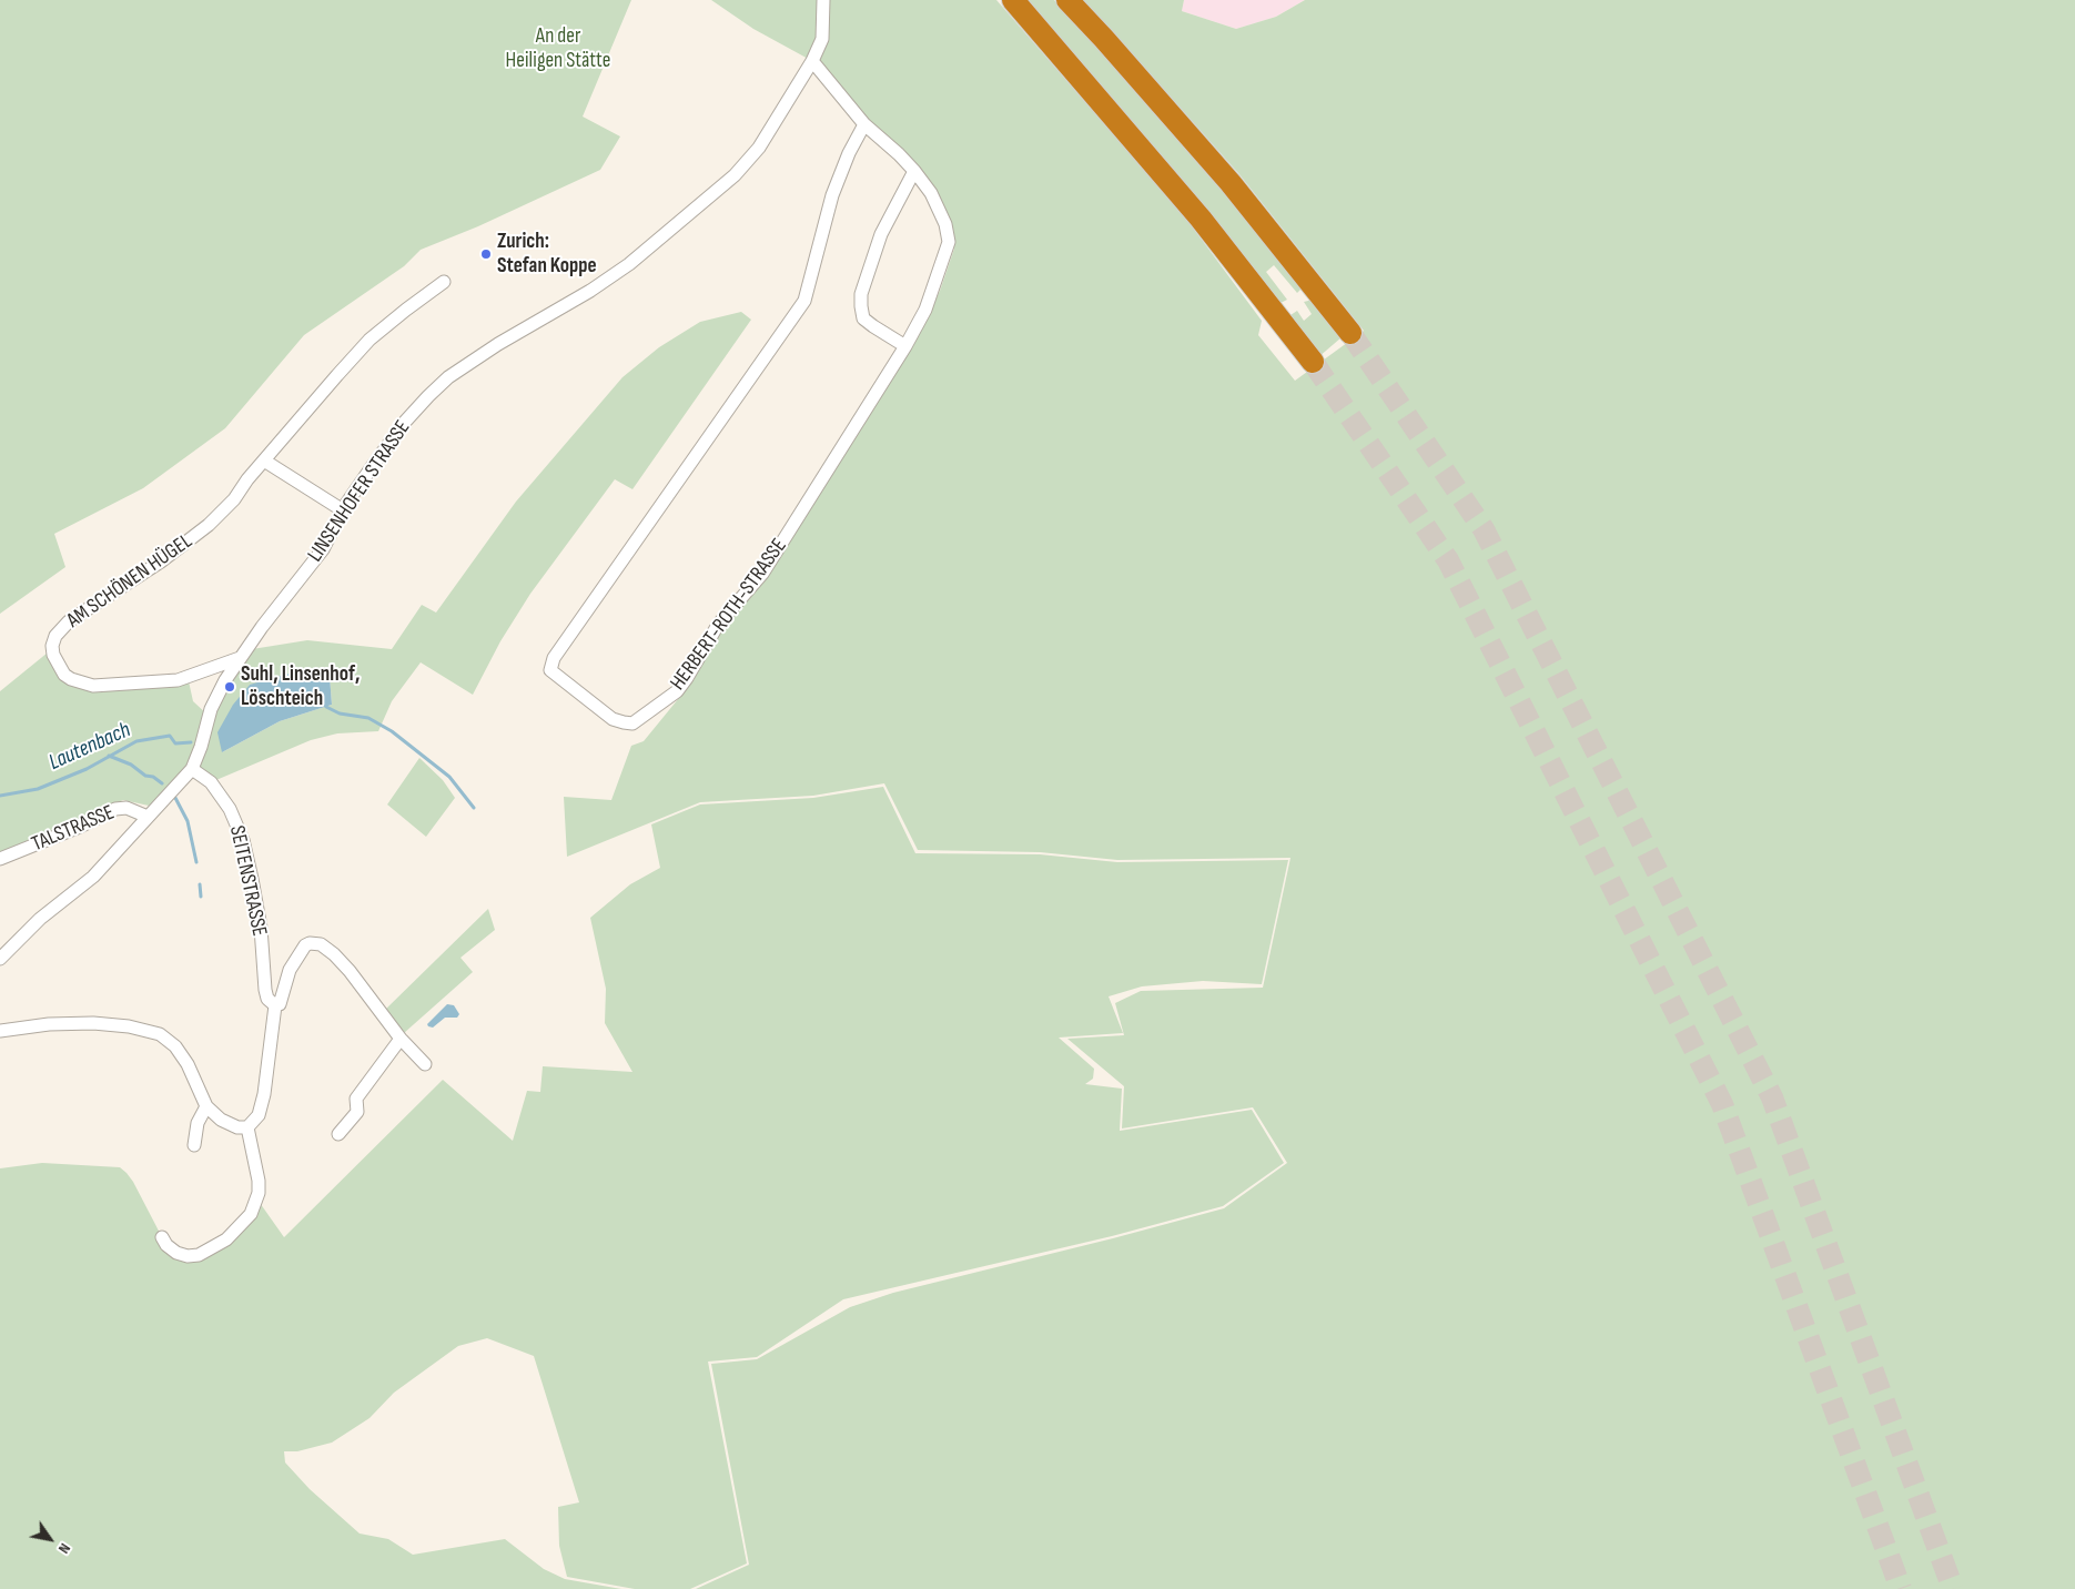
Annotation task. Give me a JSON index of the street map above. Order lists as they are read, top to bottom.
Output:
{
  "streets": {
    "street": [
      "LINSENHOFER STRASSE",
      "AM SCHÖNEN HÜGEL",
      "HERBERT-ROTH-STRASSE",
      "TALSTRASSE",
      "SEITENSTRASSE"
    ]
  },
  "crossings": [
    ["LINSENHOFER STRASSE", "AM SCHÖNEN HÜGEL"],
    ["LINSENHOFER STRASSE", "HERBERT-ROTH-STRASSE"],
    ["LINSENHOFER STRASSE", "TALSTRASSE"],
    ["LINSENHOFER STRASSE", "SEITENSTRASSE"]
  ],
  "water": ["Lautenbach"],
  "parks": ["An der Heiligen Stätte"],
  "places": ["Zurich: Stefan Koppe", "Suhl, Linsenhof, Löschteich"],
  "north": "bottom right"
}
